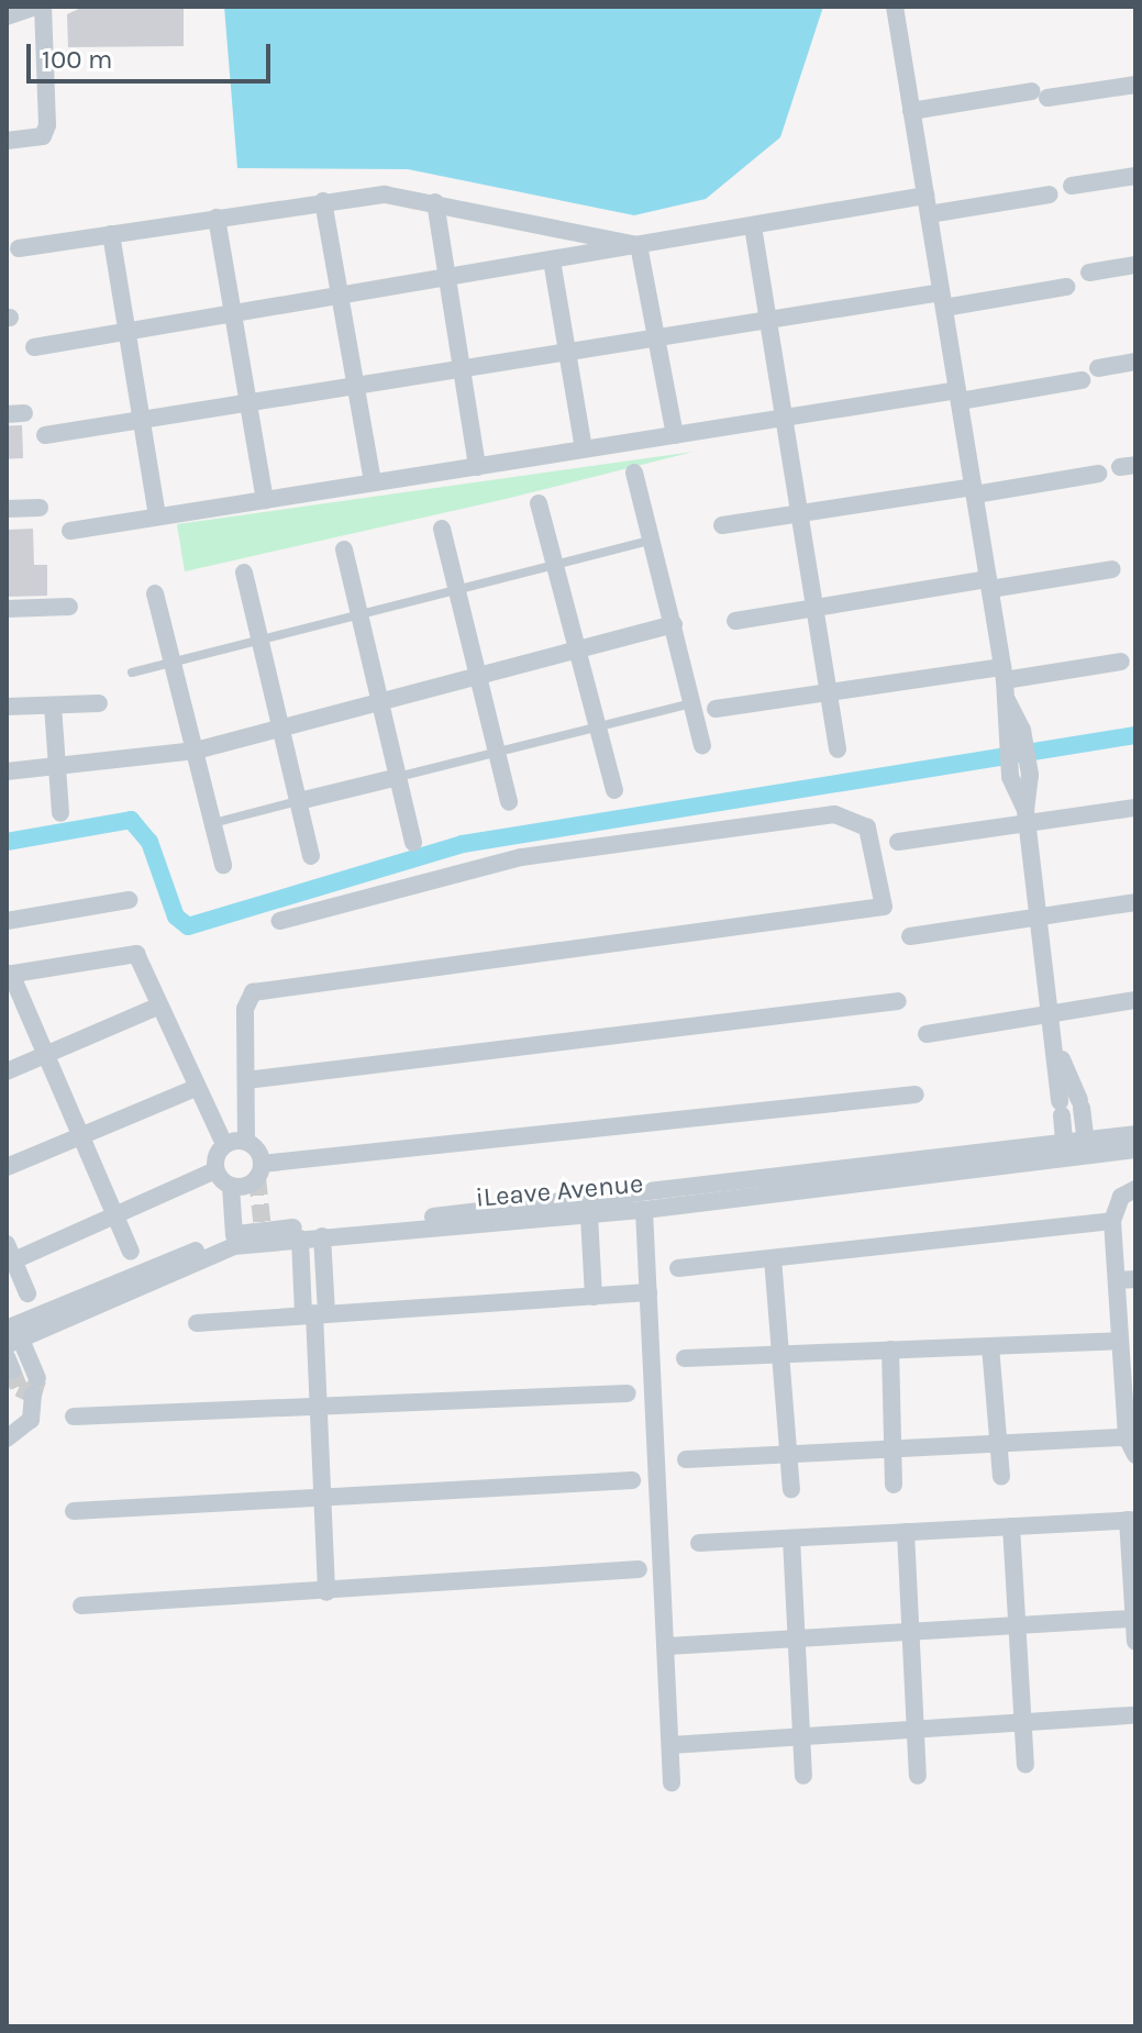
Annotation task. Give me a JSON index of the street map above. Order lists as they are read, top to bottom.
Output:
{
  "streets": {
    "street": ["iLeave Avenue"]
  },
  "scale_bar": "100 m"
}
